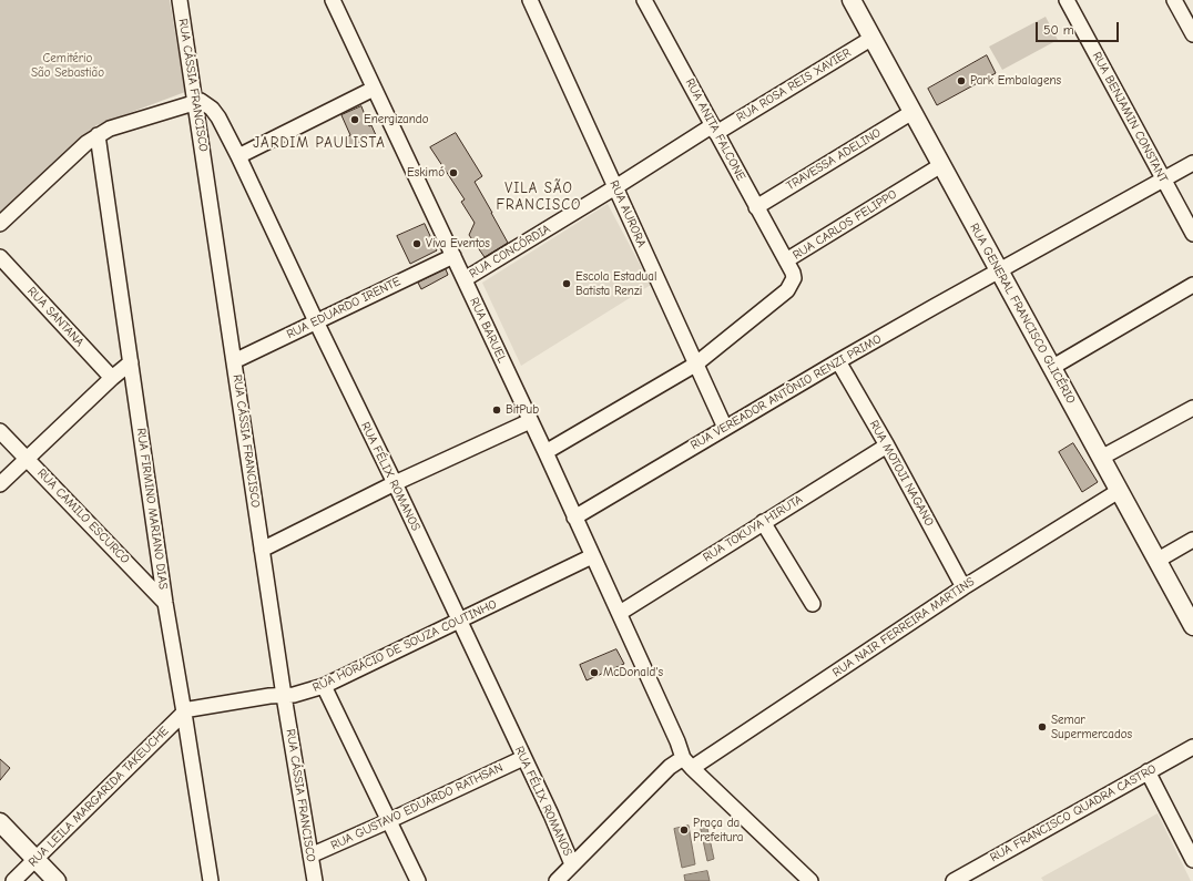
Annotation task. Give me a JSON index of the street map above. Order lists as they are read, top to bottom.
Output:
{
  "streets": {
    "main road": ["RUA GENERAL FRANCISCO GLICÉRIO"],
    "street": [
      "RUA CÁSSIA FRANCISCO",
      "RUA ROSA REIS XAVIER",
      "RUA BENJAMIN CONSTANT",
      "RUA ANITA FALCONE",
      "TRAVESSA ADELINO",
      "RUA AURORA",
      "RUA CARLOS FELIPPO",
      "RUA CONCÓRDIA",
      "RUA EDUARDO IRENTE",
      "RUA SANTANA",
      "RUA BARUEL",
      "RUA VEREADOR ANTÔNIO RENZI PRIMO",
      "RUA MOTOJI NAGANO",
      "RUA FÉLIX ROMANOS",
      "RUA FIRMINO MARIANO DIAS",
      "RUA CAMILO ESCURCO",
      "RUA TOKUYA HIRUTA",
      "RUA NAIR FERREIRA MARTINS",
      "RUA HORÁCIO DE SOUZA COUTINHO",
      "RUA LEILA MARGARIDA TAKEUCHE",
      "RUA GUSTAVO EDUARDO RATHSAN",
      "RUA FRANCISCO QUADRA CASTRO"
    ]
  },
  "crossings": [
    ["RUA CÁSSIA FRANCISCO", "RUA EDUARDO IRENTE"],
    ["RUA CÁSSIA FRANCISCO", "RUA FÉLIX ROMANOS"],
    ["RUA CÁSSIA FRANCISCO", "RUA HORÁCIO DE SOUZA COUTINHO"],
    ["RUA CÁSSIA FRANCISCO", "RUA GUSTAVO EDUARDO RATHSAN"],
    ["RUA ROSA REIS XAVIER", "RUA ANITA FALCONE"],
    ["RUA ROSA REIS XAVIER", "RUA CONCÓRDIA"],
    ["RUA ROSA REIS XAVIER", "RUA GENERAL FRANCISCO GLICÉRIO"],
    ["RUA BENJAMIN CONSTANT", "RUA VEREADOR ANTÔNIO RENZI PRIMO"],
    ["RUA ANITA FALCONE", "TRAVESSA ADELINO"],
    ["RUA ANITA FALCONE", "RUA CARLOS FELIPPO"],
    ["RUA ANITA FALCONE", "RUA CONCÓRDIA"],
    ["TRAVESSA ADELINO", "RUA GENERAL FRANCISCO GLICÉRIO"],
    ["RUA AURORA", "RUA CARLOS FELIPPO"],
    ["RUA AURORA", "RUA CONCÓRDIA"],
    ["RUA AURORA", "RUA VEREADOR ANTÔNIO RENZI PRIMO"],
    ["RUA CARLOS FELIPPO", "RUA GENERAL FRANCISCO GLICÉRIO"],
    ["RUA CONCÓRDIA", "RUA BARUEL"],
    ["RUA EDUARDO IRENTE", "RUA BARUEL"],
    ["RUA EDUARDO IRENTE", "RUA FÉLIX ROMANOS"],
    ["RUA GENERAL FRANCISCO GLICÉRIO", "RUA VEREADOR ANTÔNIO RENZI PRIMO"],
    ["RUA GENERAL FRANCISCO GLICÉRIO", "RUA NAIR FERREIRA MARTINS"],
    ["RUA BARUEL", "RUA VEREADOR ANTÔNIO RENZI PRIMO"],
    ["RUA BARUEL", "RUA TOKUYA HIRUTA"],
    ["RUA BARUEL", "RUA NAIR FERREIRA MARTINS"],
    ["RUA BARUEL", "RUA HORÁCIO DE SOUZA COUTINHO"],
    ["RUA VEREADOR ANTÔNIO RENZI PRIMO", "RUA MOTOJI NAGANO"],
    ["RUA MOTOJI NAGANO", "RUA TOKUYA HIRUTA"],
    ["RUA MOTOJI NAGANO", "RUA NAIR FERREIRA MARTINS"],
    ["RUA FÉLIX ROMANOS", "RUA NAIR FERREIRA MARTINS"],
    ["RUA FÉLIX ROMANOS", "RUA HORÁCIO DE SOUZA COUTINHO"],
    ["RUA FÉLIX ROMANOS", "RUA GUSTAVO EDUARDO RATHSAN"],
    ["RUA FIRMINO MARIANO DIAS", "RUA CAMILO ESCURCO"],
    ["RUA FIRMINO MARIANO DIAS", "RUA HORÁCIO DE SOUZA COUTINHO"],
    ["RUA FIRMINO MARIANO DIAS", "RUA LEILA MARGARIDA TAKEUCHE"],
    ["RUA HORÁCIO DE SOUZA COUTINHO", "RUA LEILA MARGARIDA TAKEUCHE"]
  ],
  "districts": ["JARDIM PAULISTA", "VILA SÃO FRANCISCO"],
  "parks": ["Cemitério São Sebastião"],
  "places": [
    "Park Embalagens",
    "Energizando",
    "Eskimó",
    "Viva Eventos",
    "Escola Estadual Batista Renzi",
    "BitPub",
    "McDonald's",
    "Semar Supermercados",
    "Praça da Prefeitura"
  ],
  "scale_bar": "50 m"
}
